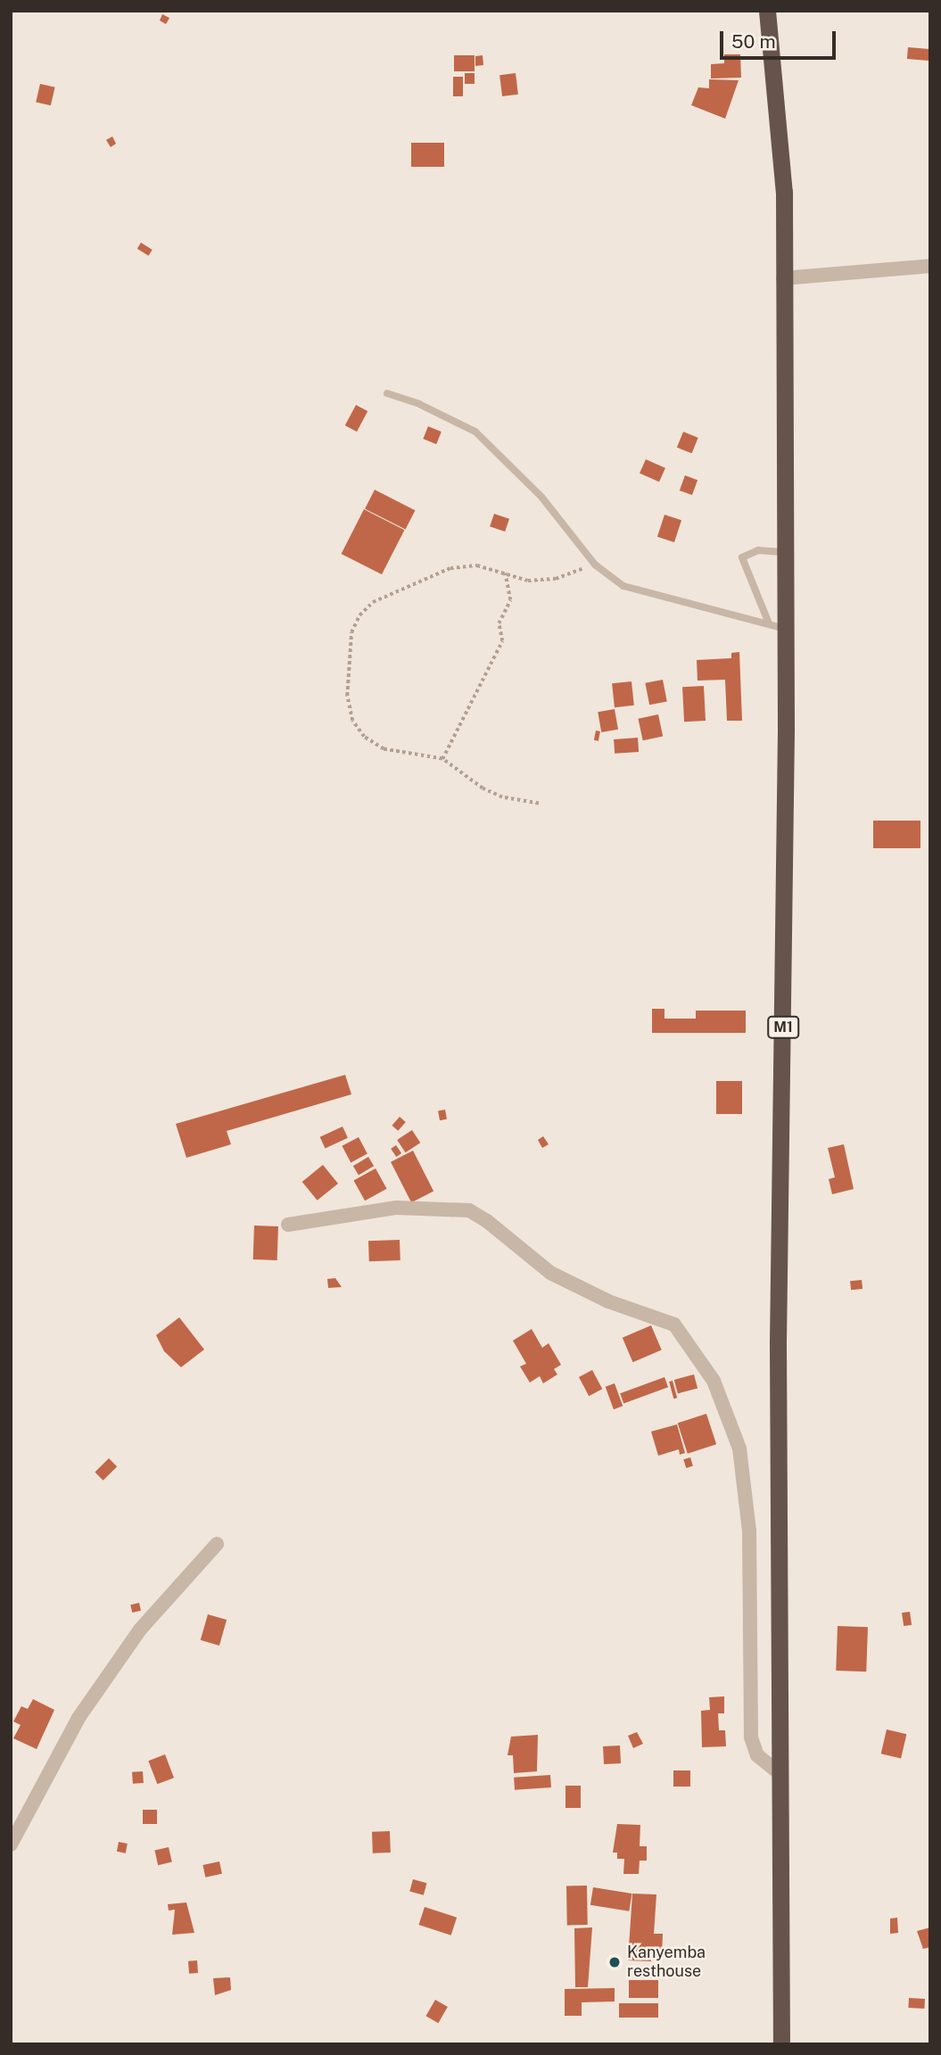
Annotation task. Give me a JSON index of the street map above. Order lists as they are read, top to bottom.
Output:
{
  "streets": {
    "highway": ["M1"]
  },
  "places": ["Kanyemba resthouse"],
  "scale_bar": "50 m"
}
